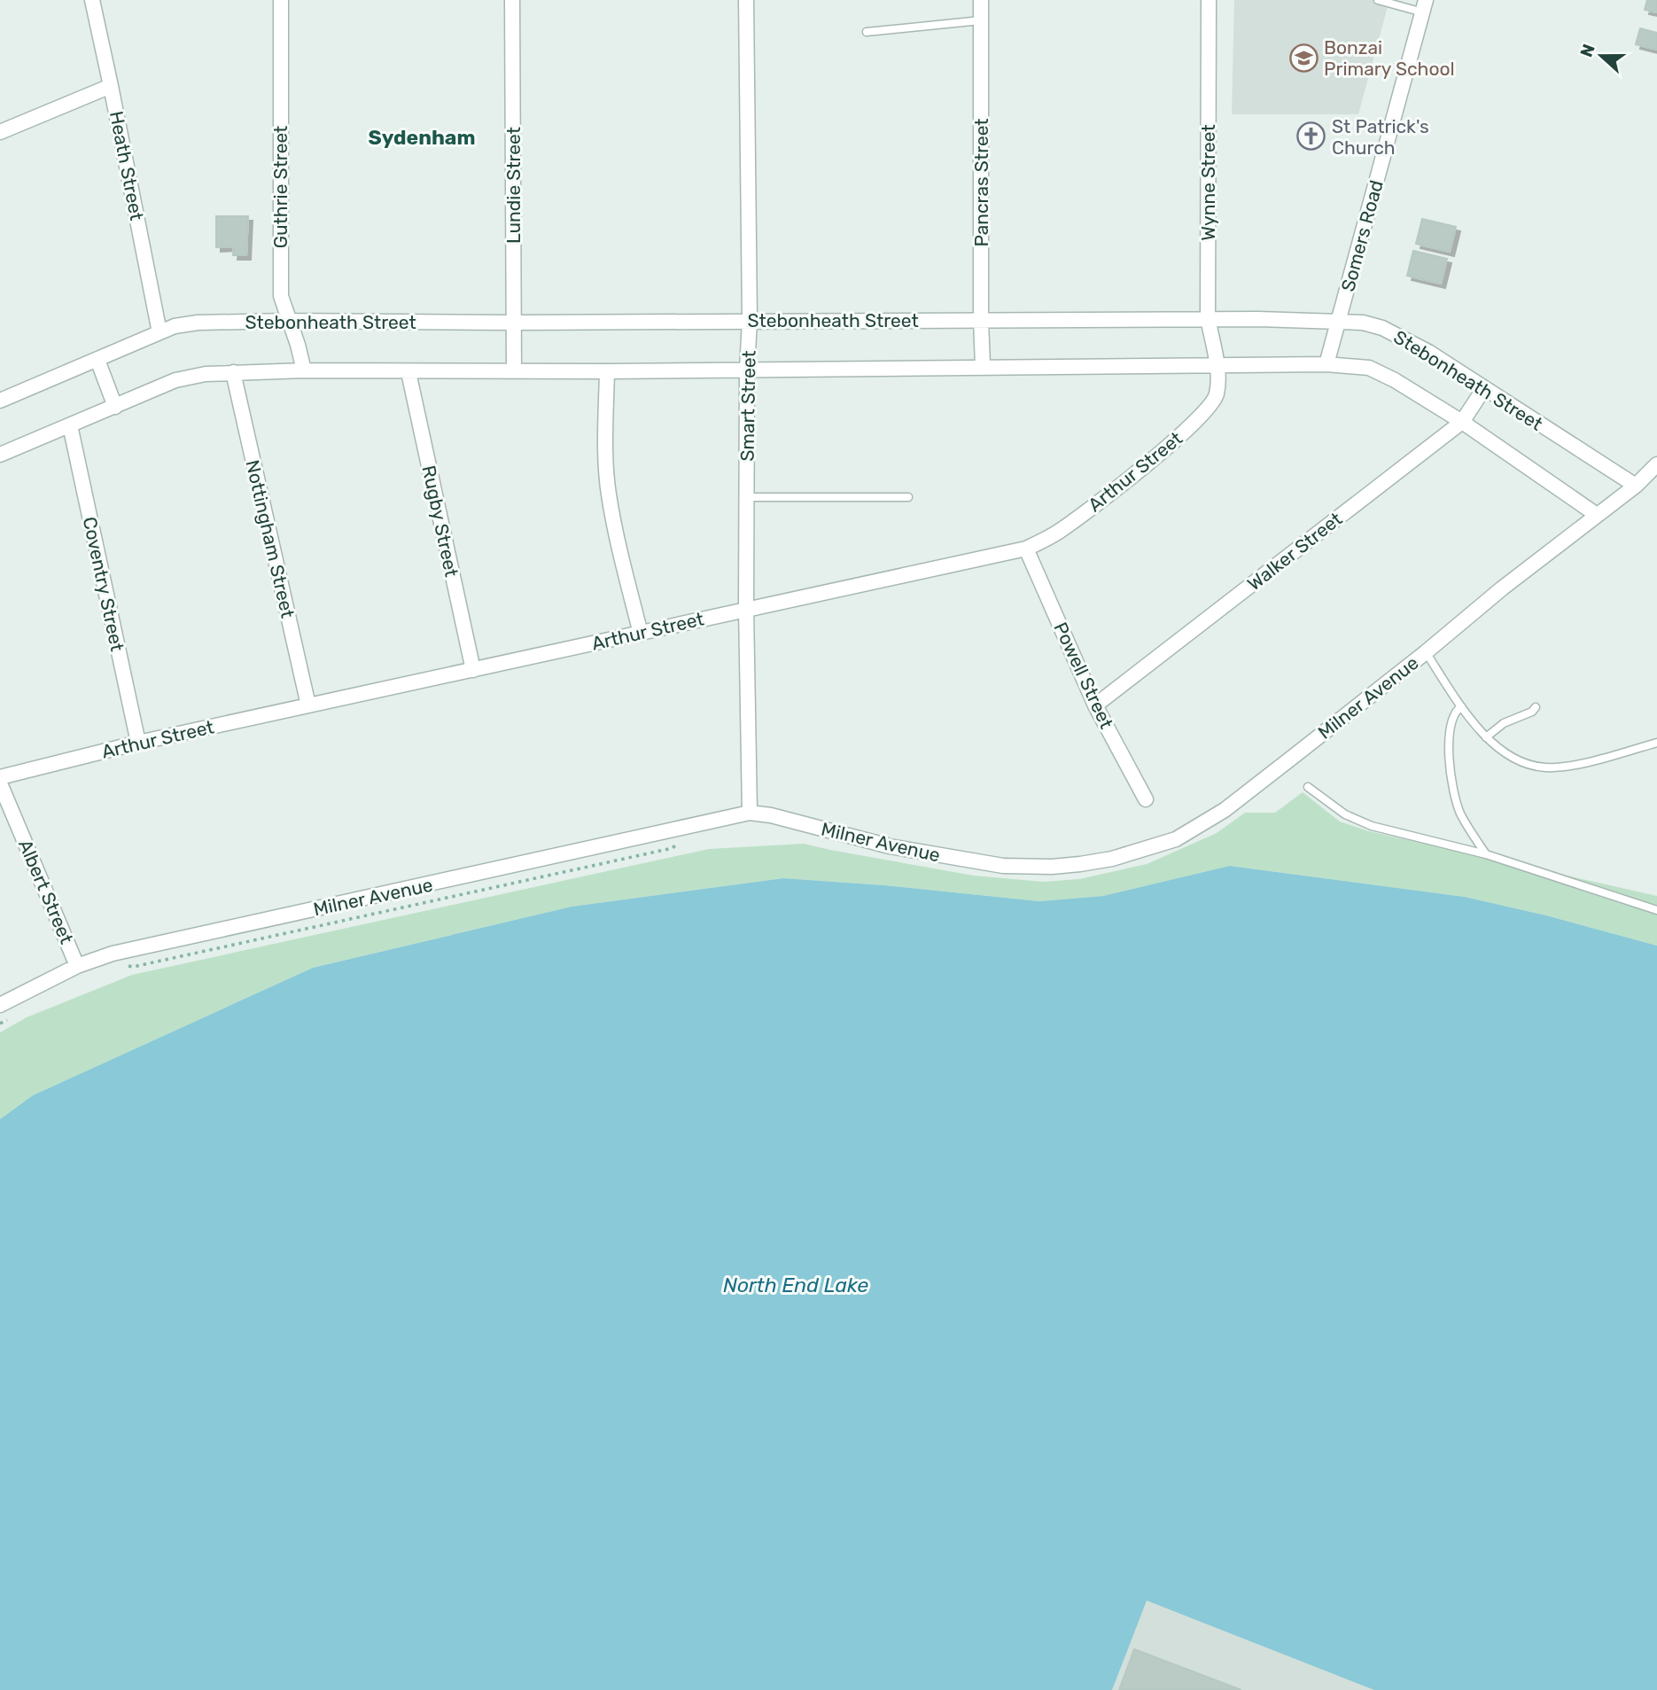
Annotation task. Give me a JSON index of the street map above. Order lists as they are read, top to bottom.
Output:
{
  "streets": {
    "street": [
      "Heath Street",
      "Pancras Street",
      "Wynne Street",
      "Lundie Street",
      "Guthrie Street",
      "Somers Road",
      "Stebonheath Street",
      "Smart Street",
      "Arthur Street",
      "Rugby Street",
      "Nottingham Street",
      "Walker Street",
      "Coventry Street",
      "Powell Street",
      "Milner Avenue",
      "Albert Street"
    ]
  },
  "crossings": [
    ["Heath Street", "Stebonheath Street"],
    ["Pancras Street", "Stebonheath Street"],
    ["Wynne Street", "Stebonheath Street"],
    ["Wynne Street", "Arthur Street"],
    ["Lundie Street", "Stebonheath Street"],
    ["Guthrie Street", "Stebonheath Street"],
    ["Somers Road", "Stebonheath Street"],
    ["Stebonheath Street", "Smart Street"],
    ["Stebonheath Street", "Arthur Street"],
    ["Stebonheath Street", "Rugby Street"],
    ["Stebonheath Street", "Nottingham Street"],
    ["Stebonheath Street", "Walker Street"],
    ["Stebonheath Street", "Coventry Street"],
    ["Stebonheath Street", "Milner Avenue"],
    ["Smart Street", "Arthur Street"],
    ["Smart Street", "Milner Avenue"],
    ["Arthur Street", "Rugby Street"],
    ["Arthur Street", "Nottingham Street"],
    ["Arthur Street", "Coventry Street"],
    ["Arthur Street", "Powell Street"],
    ["Walker Street", "Powell Street"],
    ["Milner Avenue", "Albert Street"]
  ],
  "districts": ["Sydenham"],
  "water": ["North End Lake"],
  "places": {
    "school or university": ["Bonzai Primary School"],
    "church": ["St Patrick's Church"]
  },
  "north": "left"
}
